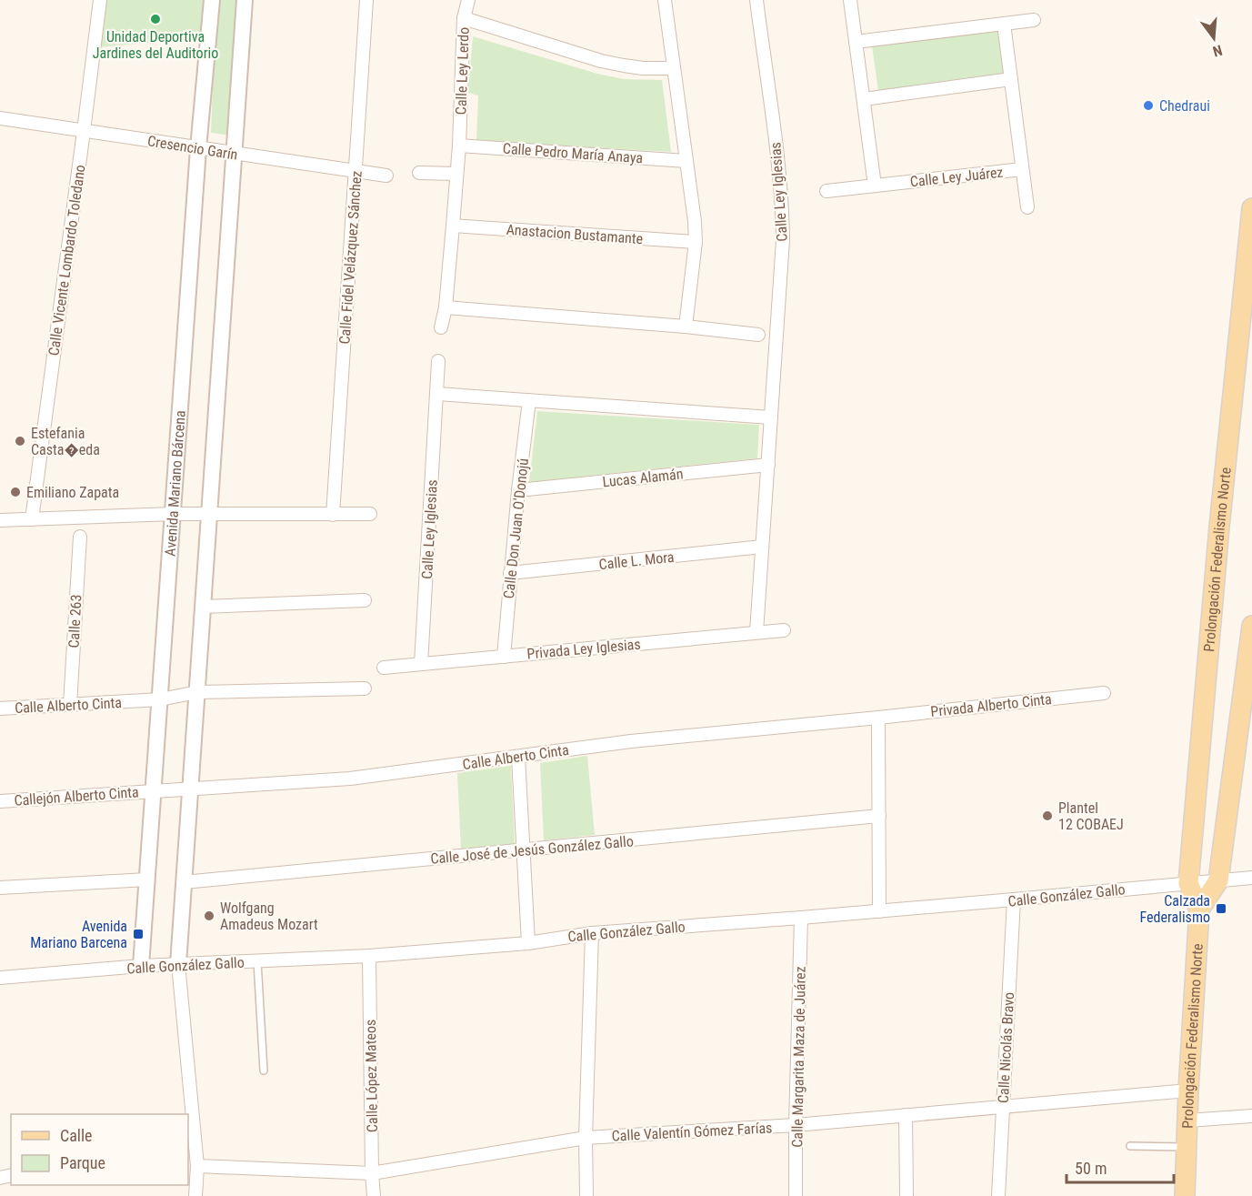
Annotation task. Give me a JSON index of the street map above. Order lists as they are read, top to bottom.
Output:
{
  "streets": {
    "main road": ["Prolongación Federalismo Norte"],
    "street": [
      "Calle Ley Lerdo",
      "Cresencio Garín",
      "Calle Pedro María Anaya",
      "Calle Ley Juárez",
      "Calle Ley Iglesias",
      "Anastacion Bustamante",
      "Calle Fidel Velázquez Sánchez",
      "Calle Vicente Lombardo Toledano",
      "Lucas Alamán",
      "Avenida Mariano Bárcena",
      "Calle Don Juan O'Donojú",
      "Calle L. Mora",
      "Calle 263",
      "Privada Ley Iglesias",
      "Calle Alberto Cinta",
      "Privada Alberto Cinta",
      "Callejón Alberto Cinta",
      "Calle José de Jesús González Gallo",
      "Calle González Gallo",
      "Calle Nicolás Bravo",
      "Calle Margarita Maza de Juárez",
      "Calle López Mateos",
      "Calle Valentín Gómez Farías"
    ]
  },
  "crossings": [
    ["Calle Ley Lerdo", "Calle Pedro María Anaya"],
    ["Calle Ley Lerdo", "Anastacion Bustamante"],
    ["Cresencio Garín", "Calle Fidel Velázquez Sánchez"],
    ["Cresencio Garín", "Calle Vicente Lombardo Toledano"],
    ["Cresencio Garín", "Avenida Mariano Bárcena"],
    ["Calle Ley Iglesias", "Lucas Alamán"],
    ["Calle Ley Iglesias", "Calle L. Mora"],
    ["Calle Ley Iglesias", "Privada Ley Iglesias"],
    ["Lucas Alamán", "Calle Don Juan O'Donojú"],
    ["Avenida Mariano Bárcena", "Calle Alberto Cinta"],
    ["Avenida Mariano Bárcena", "Callejón Alberto Cinta"],
    ["Avenida Mariano Bárcena", "Calle González Gallo"],
    ["Calle Don Juan O'Donojú", "Calle L. Mora"],
    ["Calle Don Juan O'Donojú", "Privada Ley Iglesias"],
    ["Prolongación Federalismo Norte", "Calle González Gallo"],
    ["Prolongación Federalismo Norte", "Calle Valentín Gómez Farías"],
    ["Calle 263", "Calle Alberto Cinta"],
    ["Calle Alberto Cinta", "Privada Alberto Cinta"],
    ["Calle Alberto Cinta", "Callejón Alberto Cinta"],
    ["Calle González Gallo", "Calle Nicolás Bravo"],
    ["Calle González Gallo", "Calle Margarita Maza de Juárez"],
    ["Calle González Gallo", "Calle López Mateos"],
    ["Calle Nicolás Bravo", "Calle Valentín Gómez Farías"],
    ["Calle Margarita Maza de Juárez", "Calle Valentín Gómez Farías"],
    ["Calle López Mateos", "Calle Valentín Gómez Farías"]
  ],
  "places": {
    "other": [
      "Unidad Deportiva Jardines del Auditorio",
      "Chedraui",
      "Estefania Casta�eda",
      "Emiliano Zapata",
      "Plantel 12 COBAEJ",
      "Wolfgang Amadeus Mozart"
    ],
    "transit": ["Calzada Federalismo", "Avenida Mariano Barcena"]
  },
  "legend": ["Calle", "Parque"],
  "scale_bar": "50 m",
  "north": "bottom"
}
